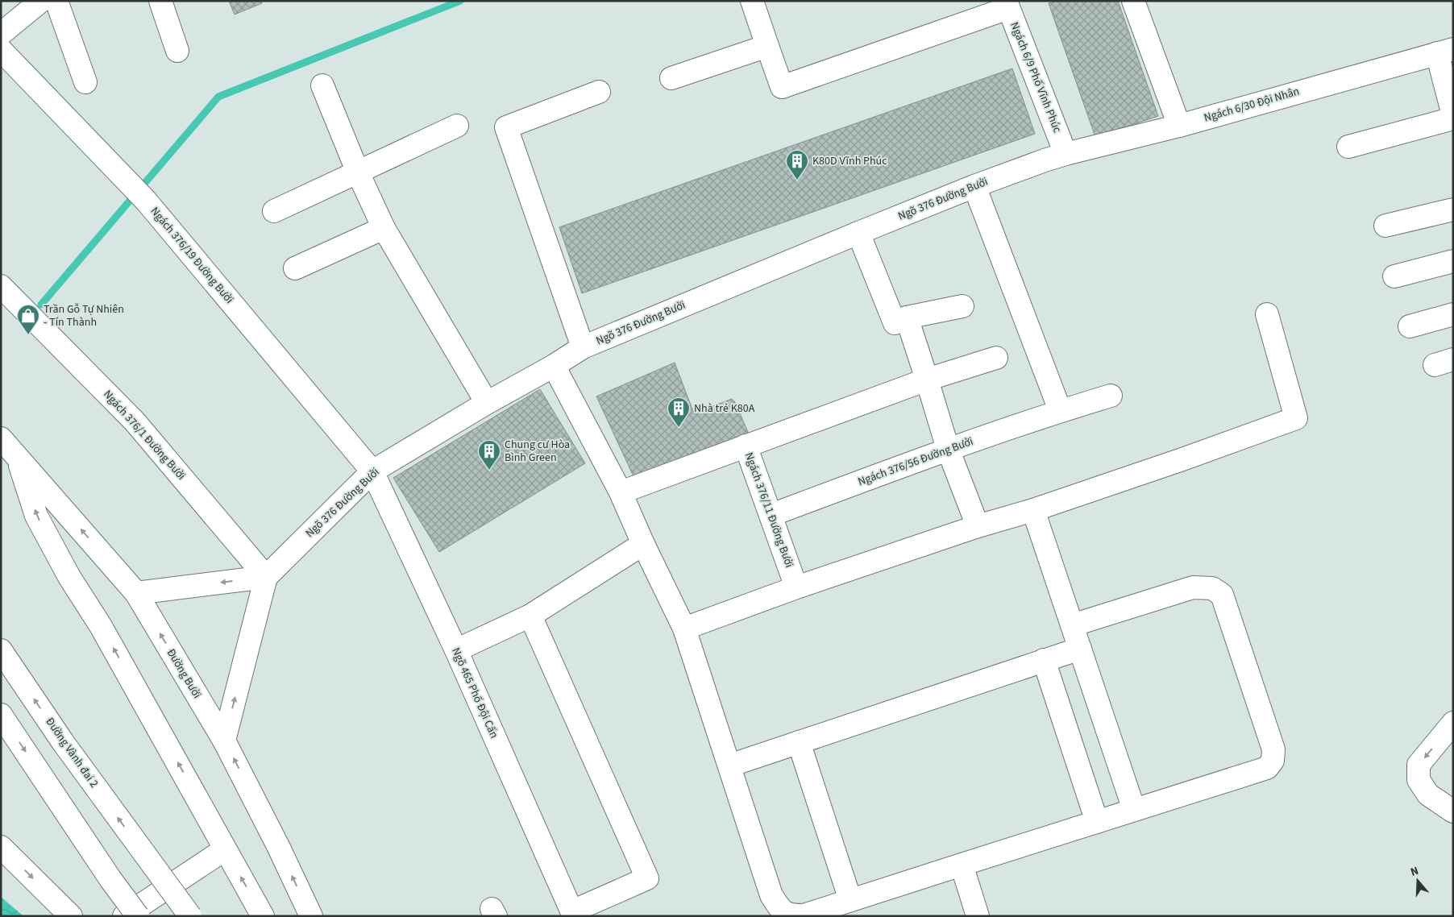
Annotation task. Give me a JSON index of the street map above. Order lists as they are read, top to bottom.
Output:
{
  "streets": {
    "main road": [
      "Ngách 6/9 Phố Vĩnh Phúc",
      "Ngách 6/30 Đội Nhân",
      "Ngõ 376 Đường Bưởi",
      "Ngách 376/19 Đường Bưởi",
      "Ngách 376/1 Đường Bưởi",
      "Ngách 376/56 Đường Bưởi",
      "Ngách 376/11 Đường Bưởi",
      "Đường Bưởi",
      "Ngõ 465 Phố Đội Cấn",
      "Đường Vành đai 2"
    ]
  },
  "crossings": [
    ["Ngách 6/9 Phố Vĩnh Phúc", "Ngách 6/30 Đội Nhân"],
    ["Ngách 6/9 Phố Vĩnh Phúc", "Ngõ 376 Đường Bưởi"],
    ["Ngách 6/30 Đội Nhân", "Ngõ 376 Đường Bưởi"],
    ["Ngõ 376 Đường Bưởi", "Ngách 376/19 Đường Bưởi"],
    ["Ngõ 376 Đường Bưởi", "Ngách 376/1 Đường Bưởi"],
    ["Ngõ 376 Đường Bưởi", "Ngõ 465 Phố Đội Cấn"],
    ["Ngách 376/19 Đường Bưởi", "Ngõ 465 Phố Đội Cấn"],
    ["Ngách 376/56 Đường Bưởi", "Ngách 376/11 Đường Bưởi"]
  ],
  "places": {
    "building": ["K80D Vĩnh Phúc", "Nhà trẻ K80A", "Chung cư Hòa Bình Green"],
    "shop": ["Trần Gỗ Tự Nhiên - Tín Thành"]
  },
  "north": "top"
}
